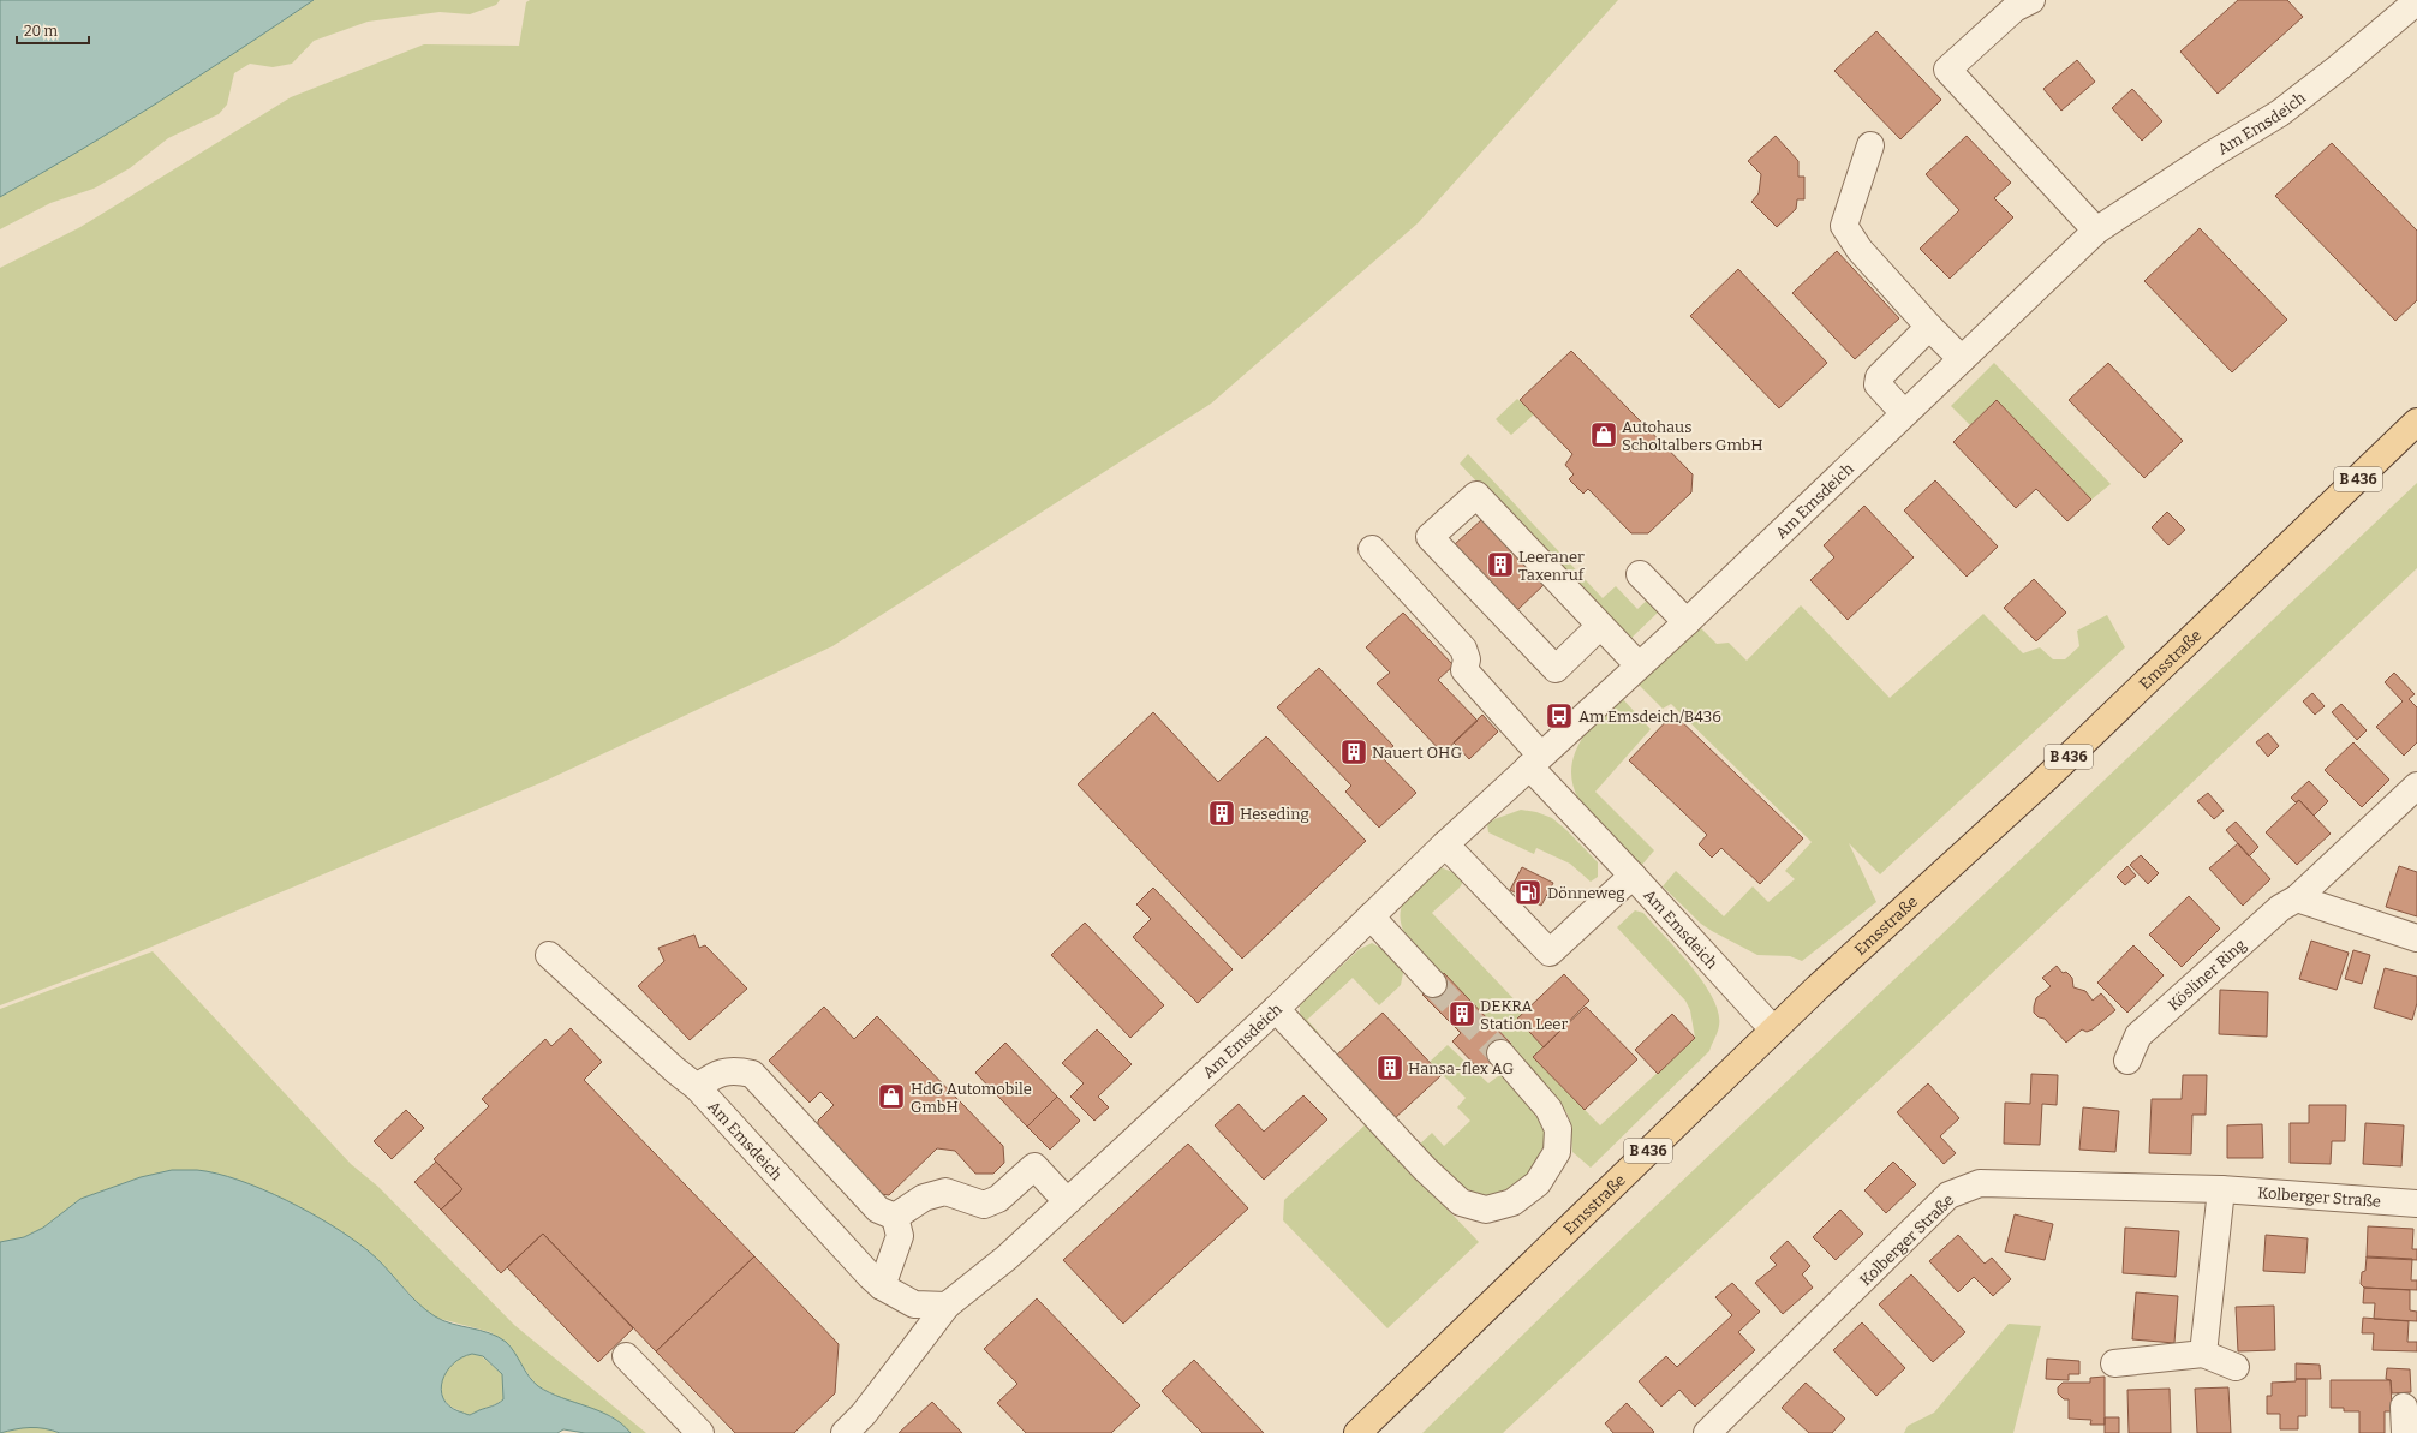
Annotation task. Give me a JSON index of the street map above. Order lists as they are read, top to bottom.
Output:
{
  "streets": {
    "main road": ["B 436", "Emsstraße"],
    "street": ["Am Emsdeich", "Kösliner Ring", "Kolberger Straße"]
  },
  "crossings": [
    ["Am Emsdeich", "Emsstraße"]
  ],
  "places": {
    "shop": ["Autohaus Scholtalbers GmbH", "HdG Automobile GmbH"],
    "building": [
      "Leeraner Taxenruf",
      "Nauert OHG",
      "Heseding",
      "DEKRA Station Leer",
      "Hansa-flex AG"
    ],
    "bus stop": ["Am Emsdeich/B436"],
    "fuel station": ["Dönneweg"]
  },
  "scale_bar": "20 m"
}
